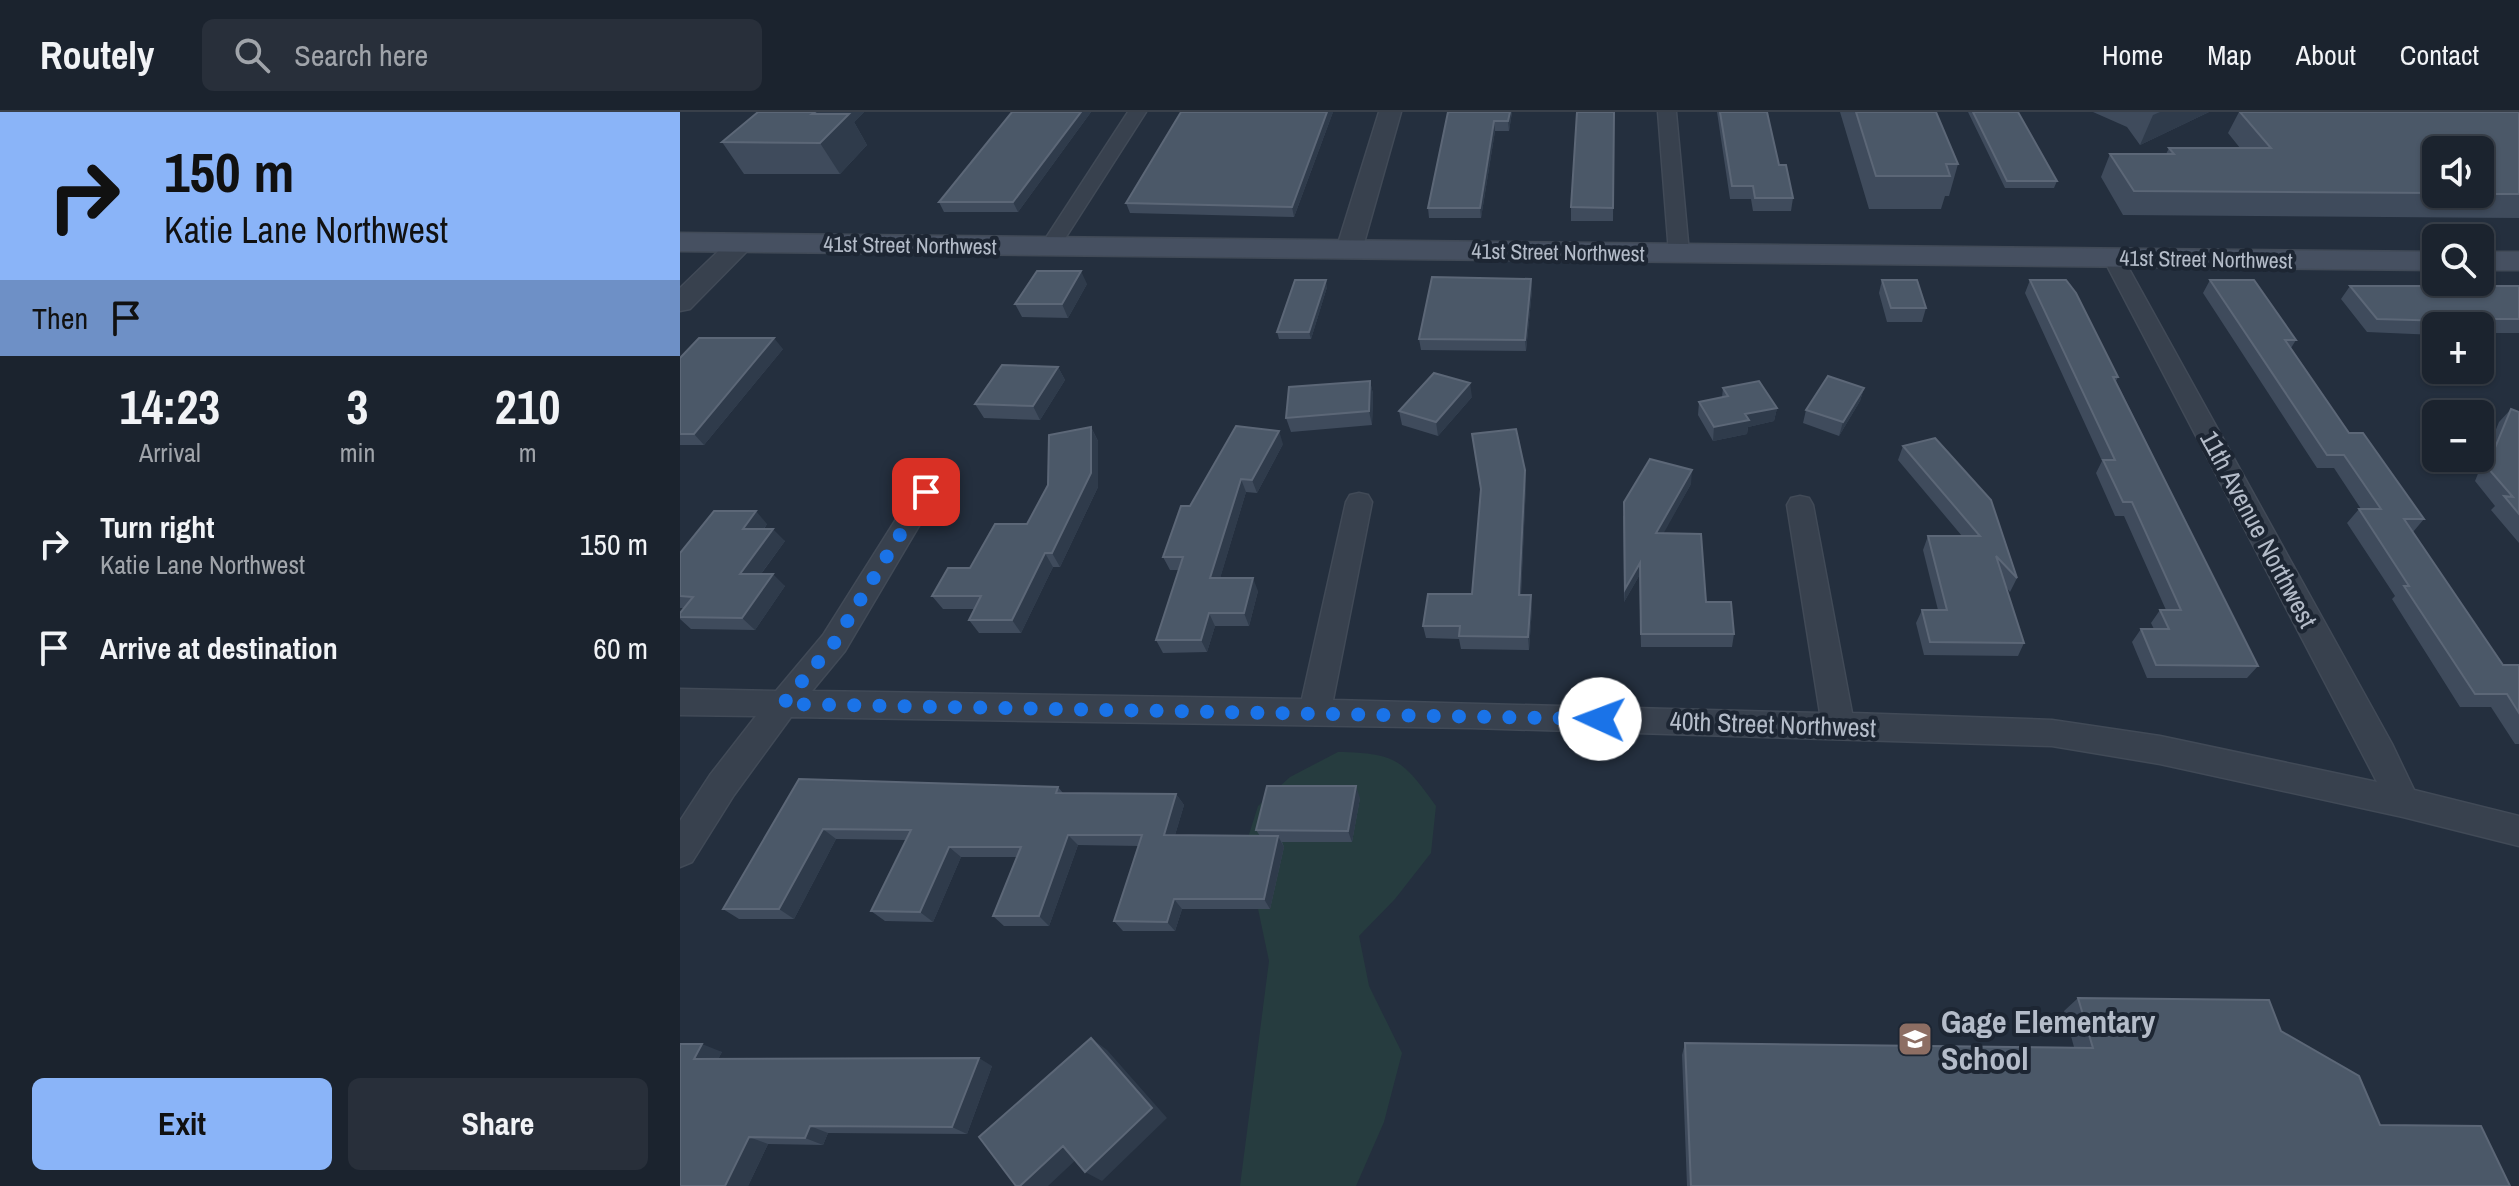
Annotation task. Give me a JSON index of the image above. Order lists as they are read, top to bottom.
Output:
{
  "streets": {
    "main road": ["41st Street Northwest"],
    "street": ["11th Avenue Northwest", "40th Street Northwest"]
  },
  "crossings": [
    ["41st Street Northwest", "11th Avenue Northwest"],
    ["11th Avenue Northwest", "40th Street Northwest"]
  ],
  "places": {
    "school or university": ["Gage Elementary School"]
  },
  "page": {
    "header": "Routely",
    "search": "Search here",
    "nav": [
      "Home",
      "Map",
      "About",
      "Contact"
    ],
    "turn": ["150 m", "Katie Lane Northwest"],
    "map_buttons": ["+", "−"],
    "then": "Then",
    "eta": [
      "14:23",
      "Arrival",
      "3",
      "min",
      "210",
      "m"
    ],
    "list": [
      {
        "name": "Turn right",
        "note": "Katie Lane Northwest",
        "value": "150 m"
      },
      {
        "name": "Arrive at destination",
        "value": "60 m"
      }
    ],
    "buttons": ["Exit", "Share"]
  }
}
